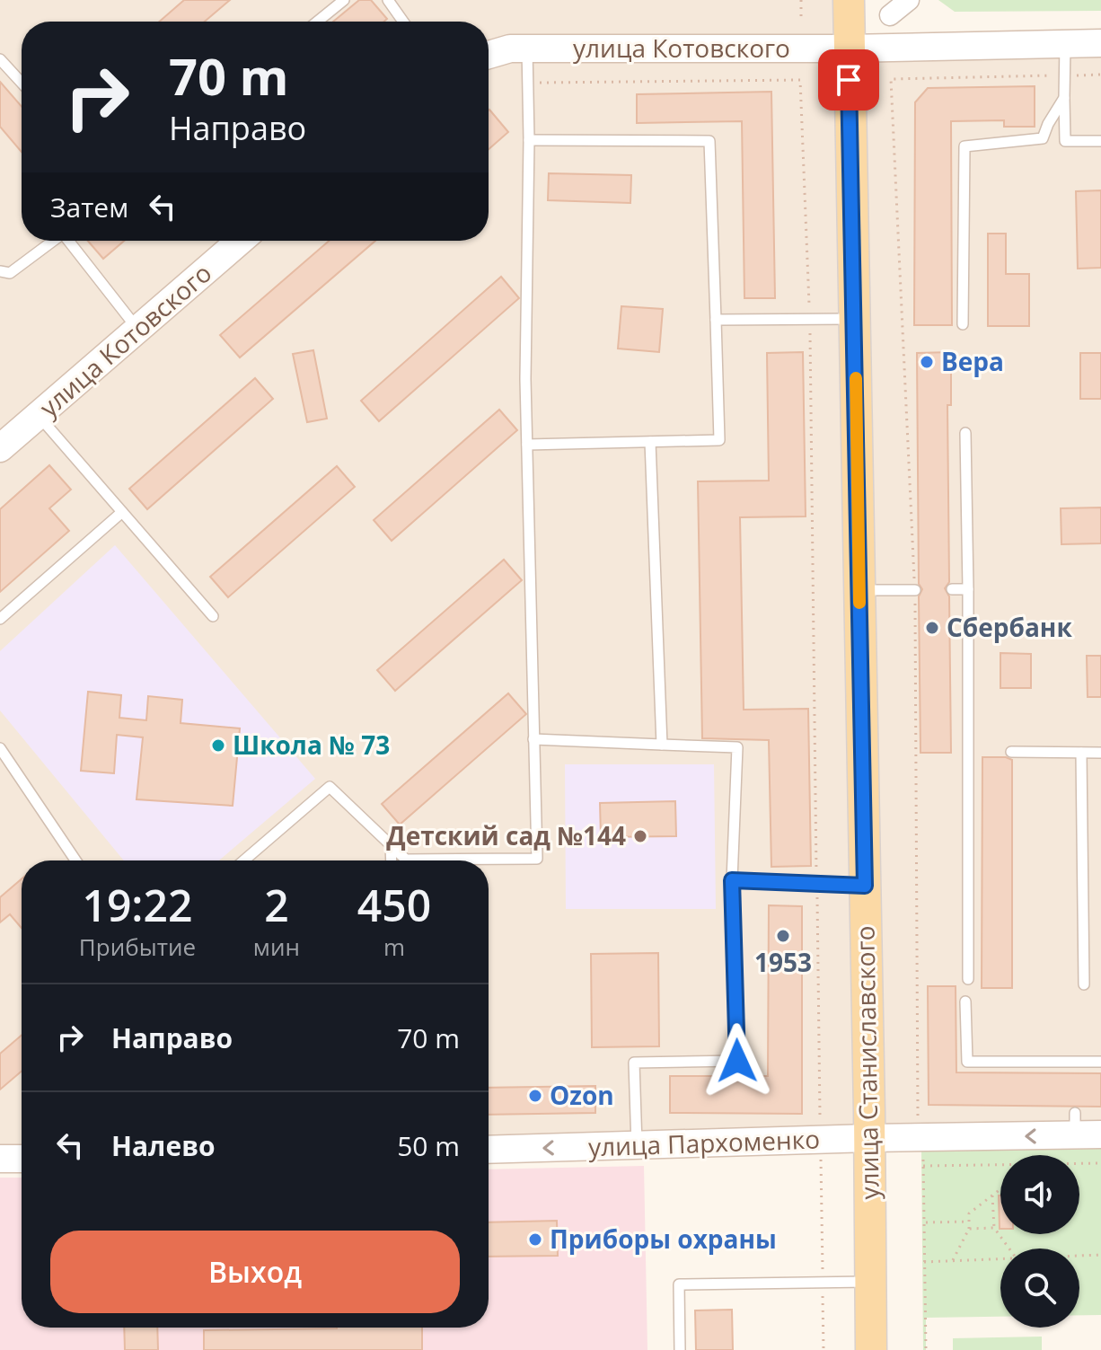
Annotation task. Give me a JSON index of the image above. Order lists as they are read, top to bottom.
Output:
{
  "streets": {
    "main road": ["улица Станиславского"],
    "street": ["улица Котовского", "улица Пархоменко"]
  },
  "crossings": [
    ["улица Котовского", "улица Станиславского"],
    ["улица Станиславского", "улица Пархоменко"]
  ],
  "one_way": ["улица Пархоменко"],
  "places": [
    "Вера",
    "Сбербанк",
    "Школа № 73",
    "Детский сад №144",
    "1953",
    "Ozon",
    "Приборы охраны"
  ],
  "page": {
    "turn": ["70 m", "Направо"],
    "then": "Затем",
    "eta": [
      "19:22",
      "Прибытие",
      "2",
      "мин",
      "450",
      "m"
    ],
    "list": [
      {
        "name": "Направо",
        "value": "70 m"
      },
      {
        "name": "Налево",
        "value": "50 m"
      }
    ],
    "buttons": "Выход"
  }
}
